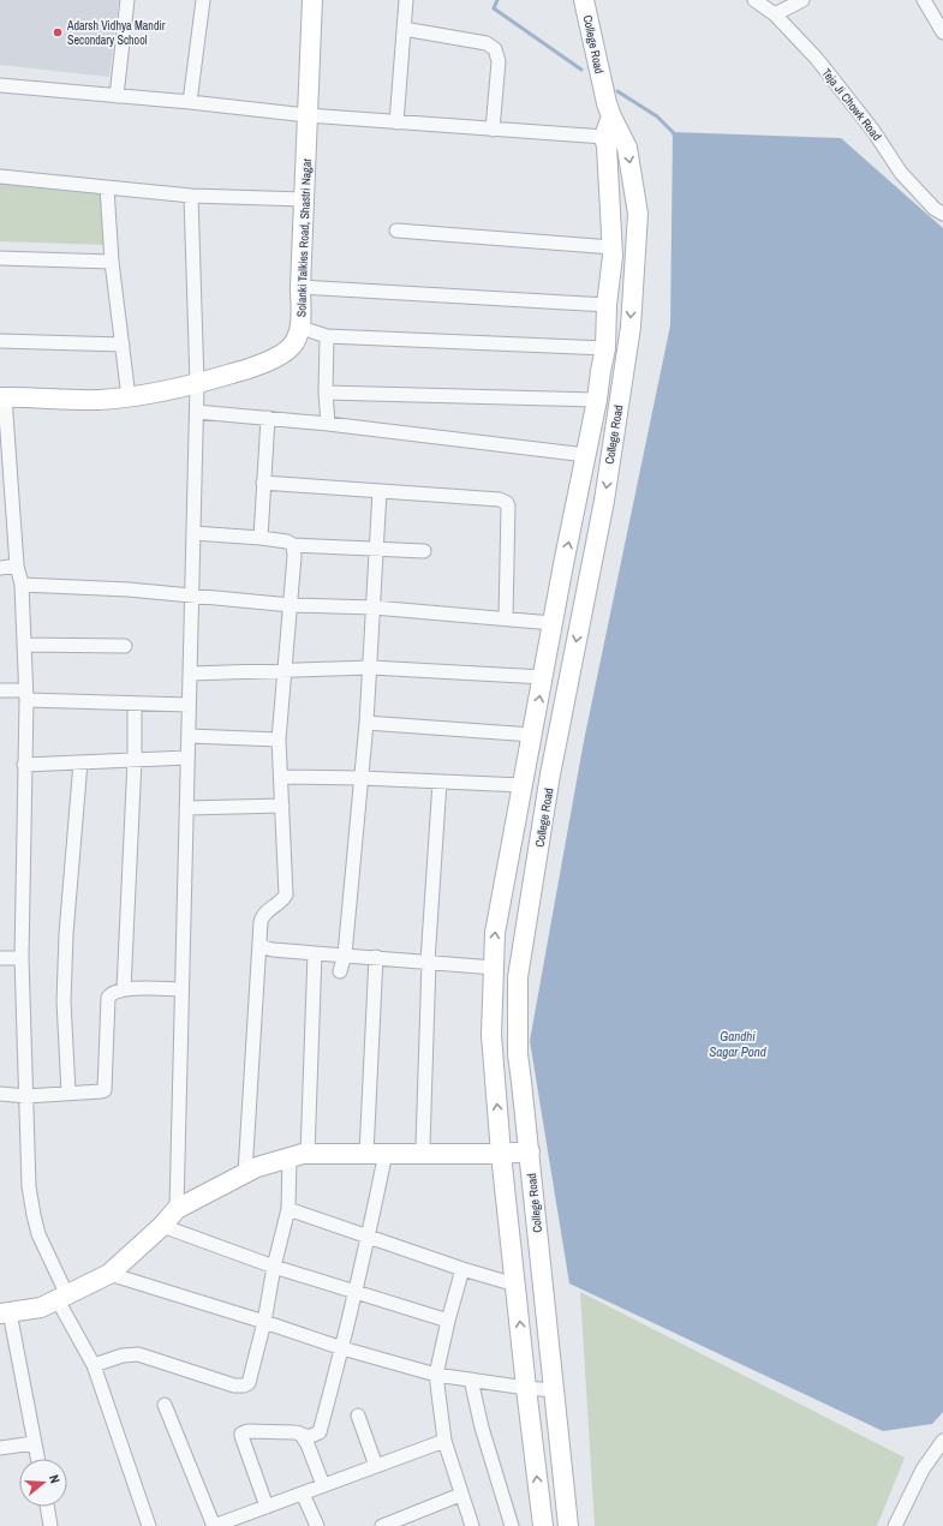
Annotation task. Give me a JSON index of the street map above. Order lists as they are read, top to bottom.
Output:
{
  "streets": {
    "main road": ["College Road", "Solanki Talkies Road, Shastri Nagar"],
    "street": ["Teja Ji Chowk Road"]
  },
  "water": ["Gandhi Sagar Pond"],
  "places": ["Adarsh Vidhya Mandir Secondary School"],
  "north": "right"
}
